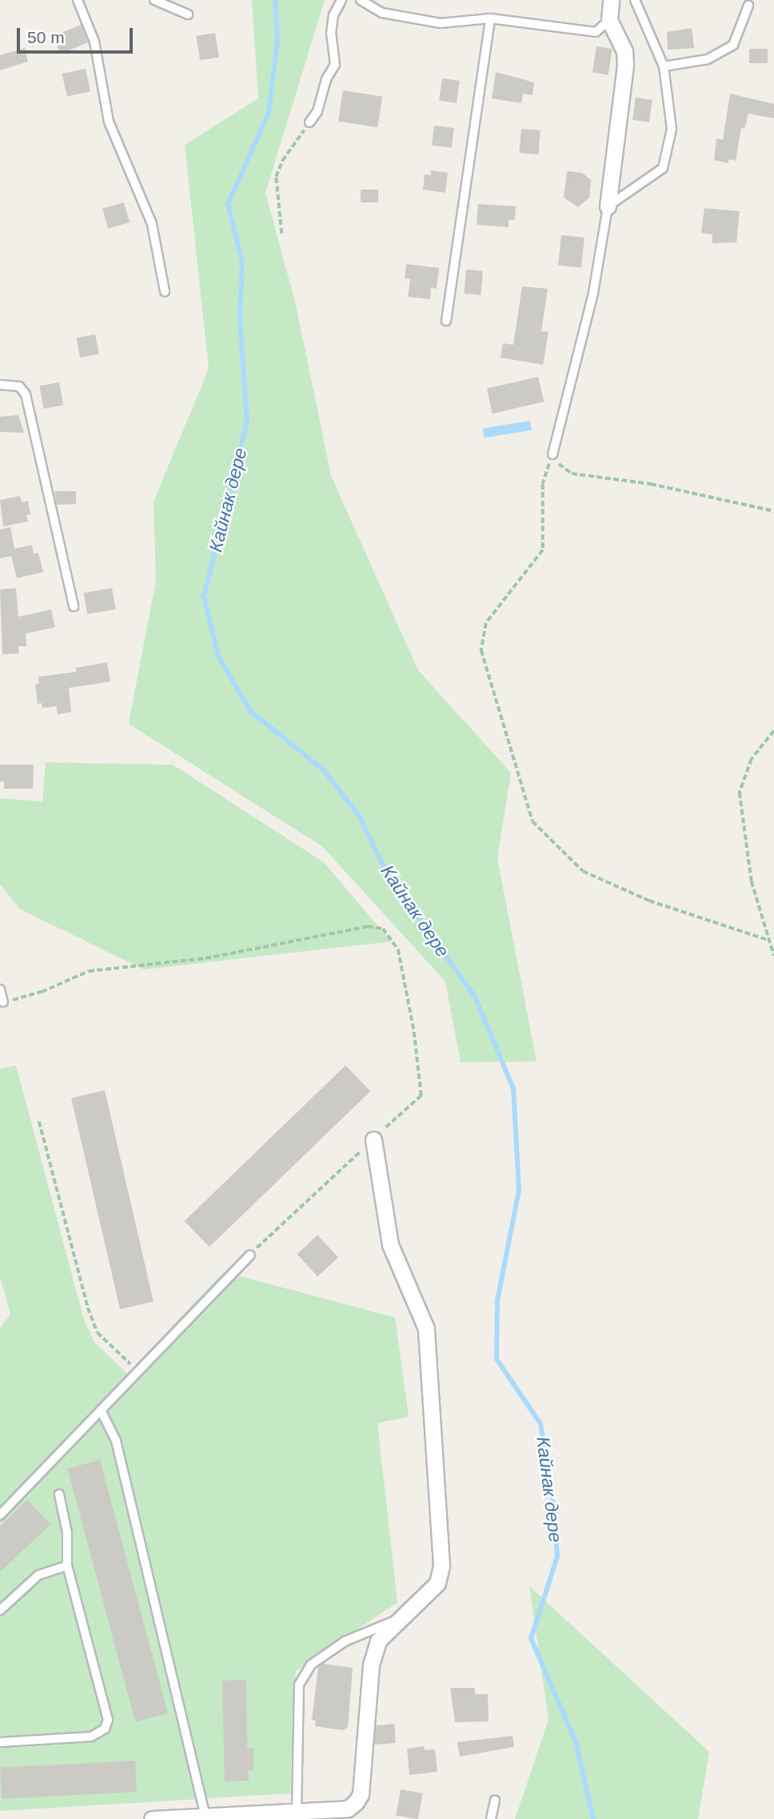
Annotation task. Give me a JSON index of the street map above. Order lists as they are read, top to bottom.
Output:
{
  "water": ["Кайнак дере"],
  "scale_bar": "50 m"
}
